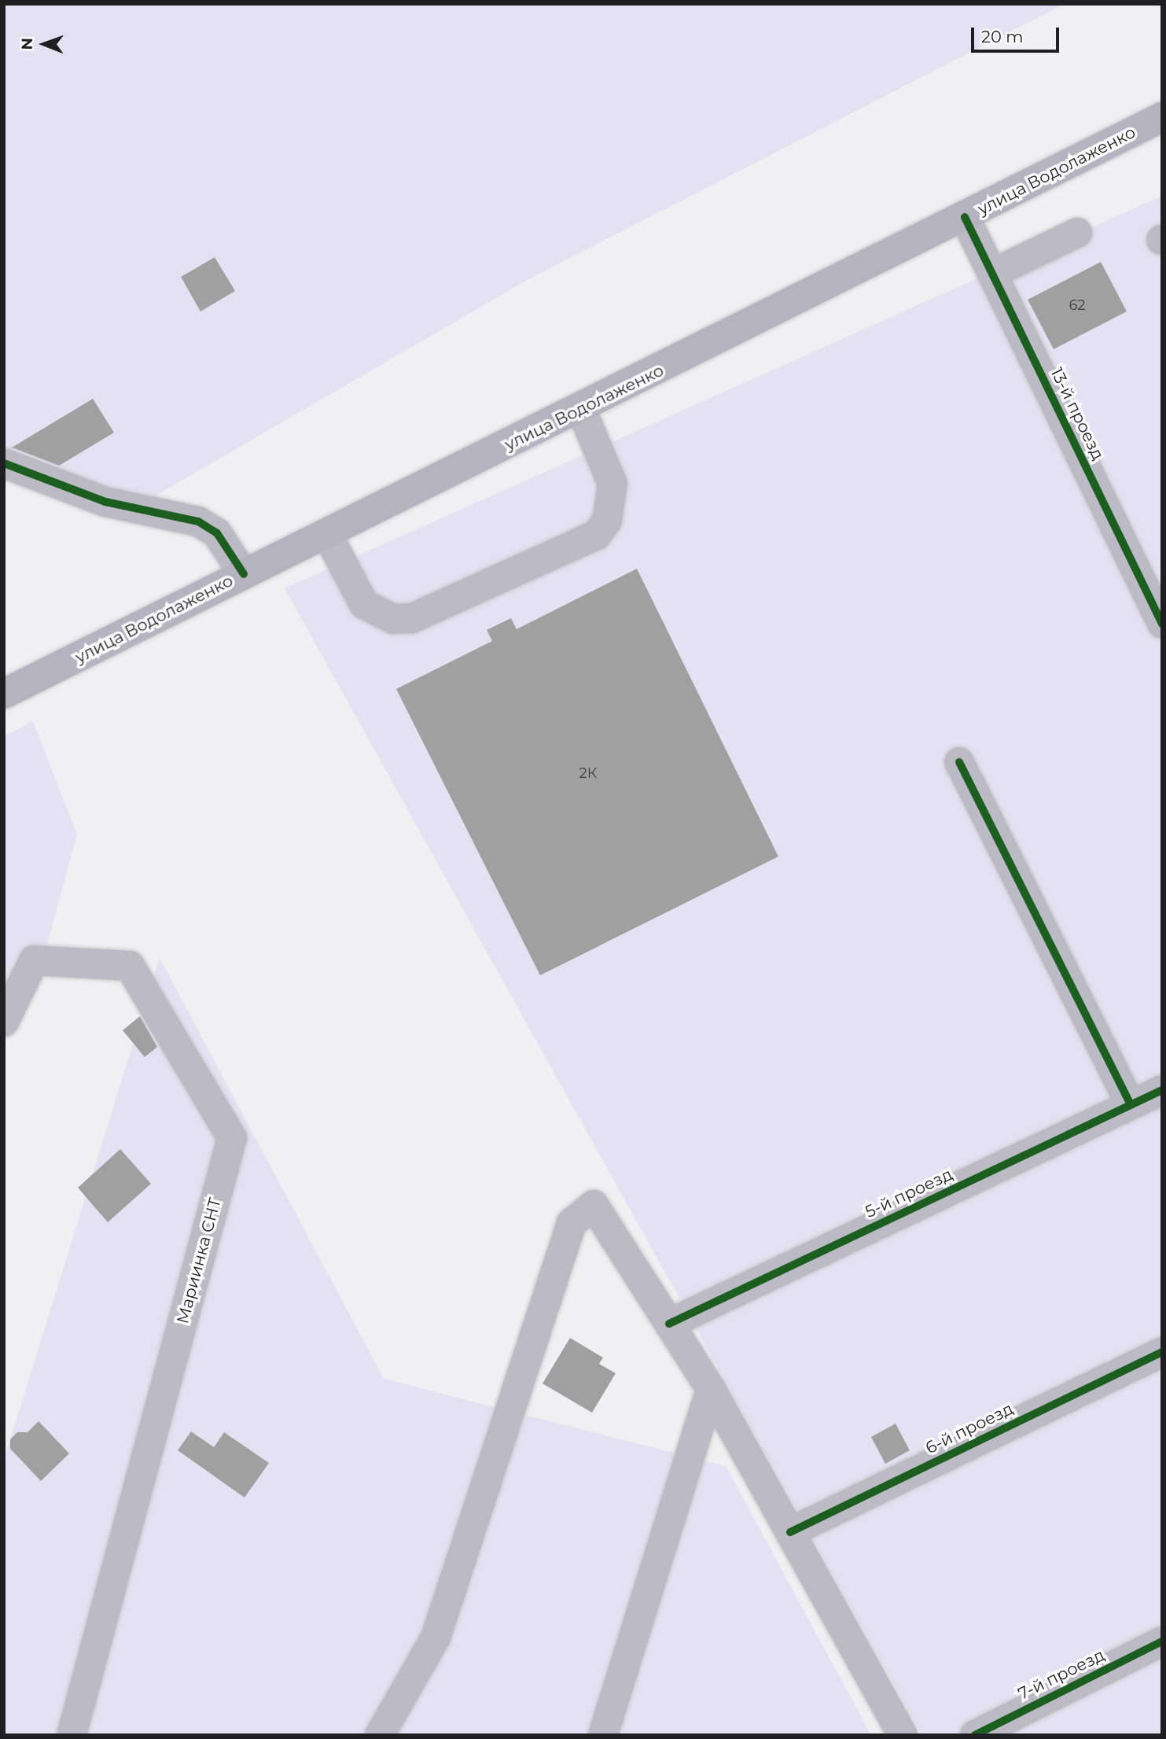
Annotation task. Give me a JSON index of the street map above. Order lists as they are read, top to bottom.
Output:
{
  "streets": {
    "main road": ["улица Водолаженко"],
    "street": [
      "13-й проезд",
      "5-й проезд",
      "Мариинка СНТ",
      "6-й проезд",
      "7-й проезд"
    ]
  },
  "crossings": [
    ["улица Водолаженко", "13-й проезд"]
  ],
  "house_numbers": ["62", "2К"],
  "scale_bar": "20 m",
  "north": "left"
}
